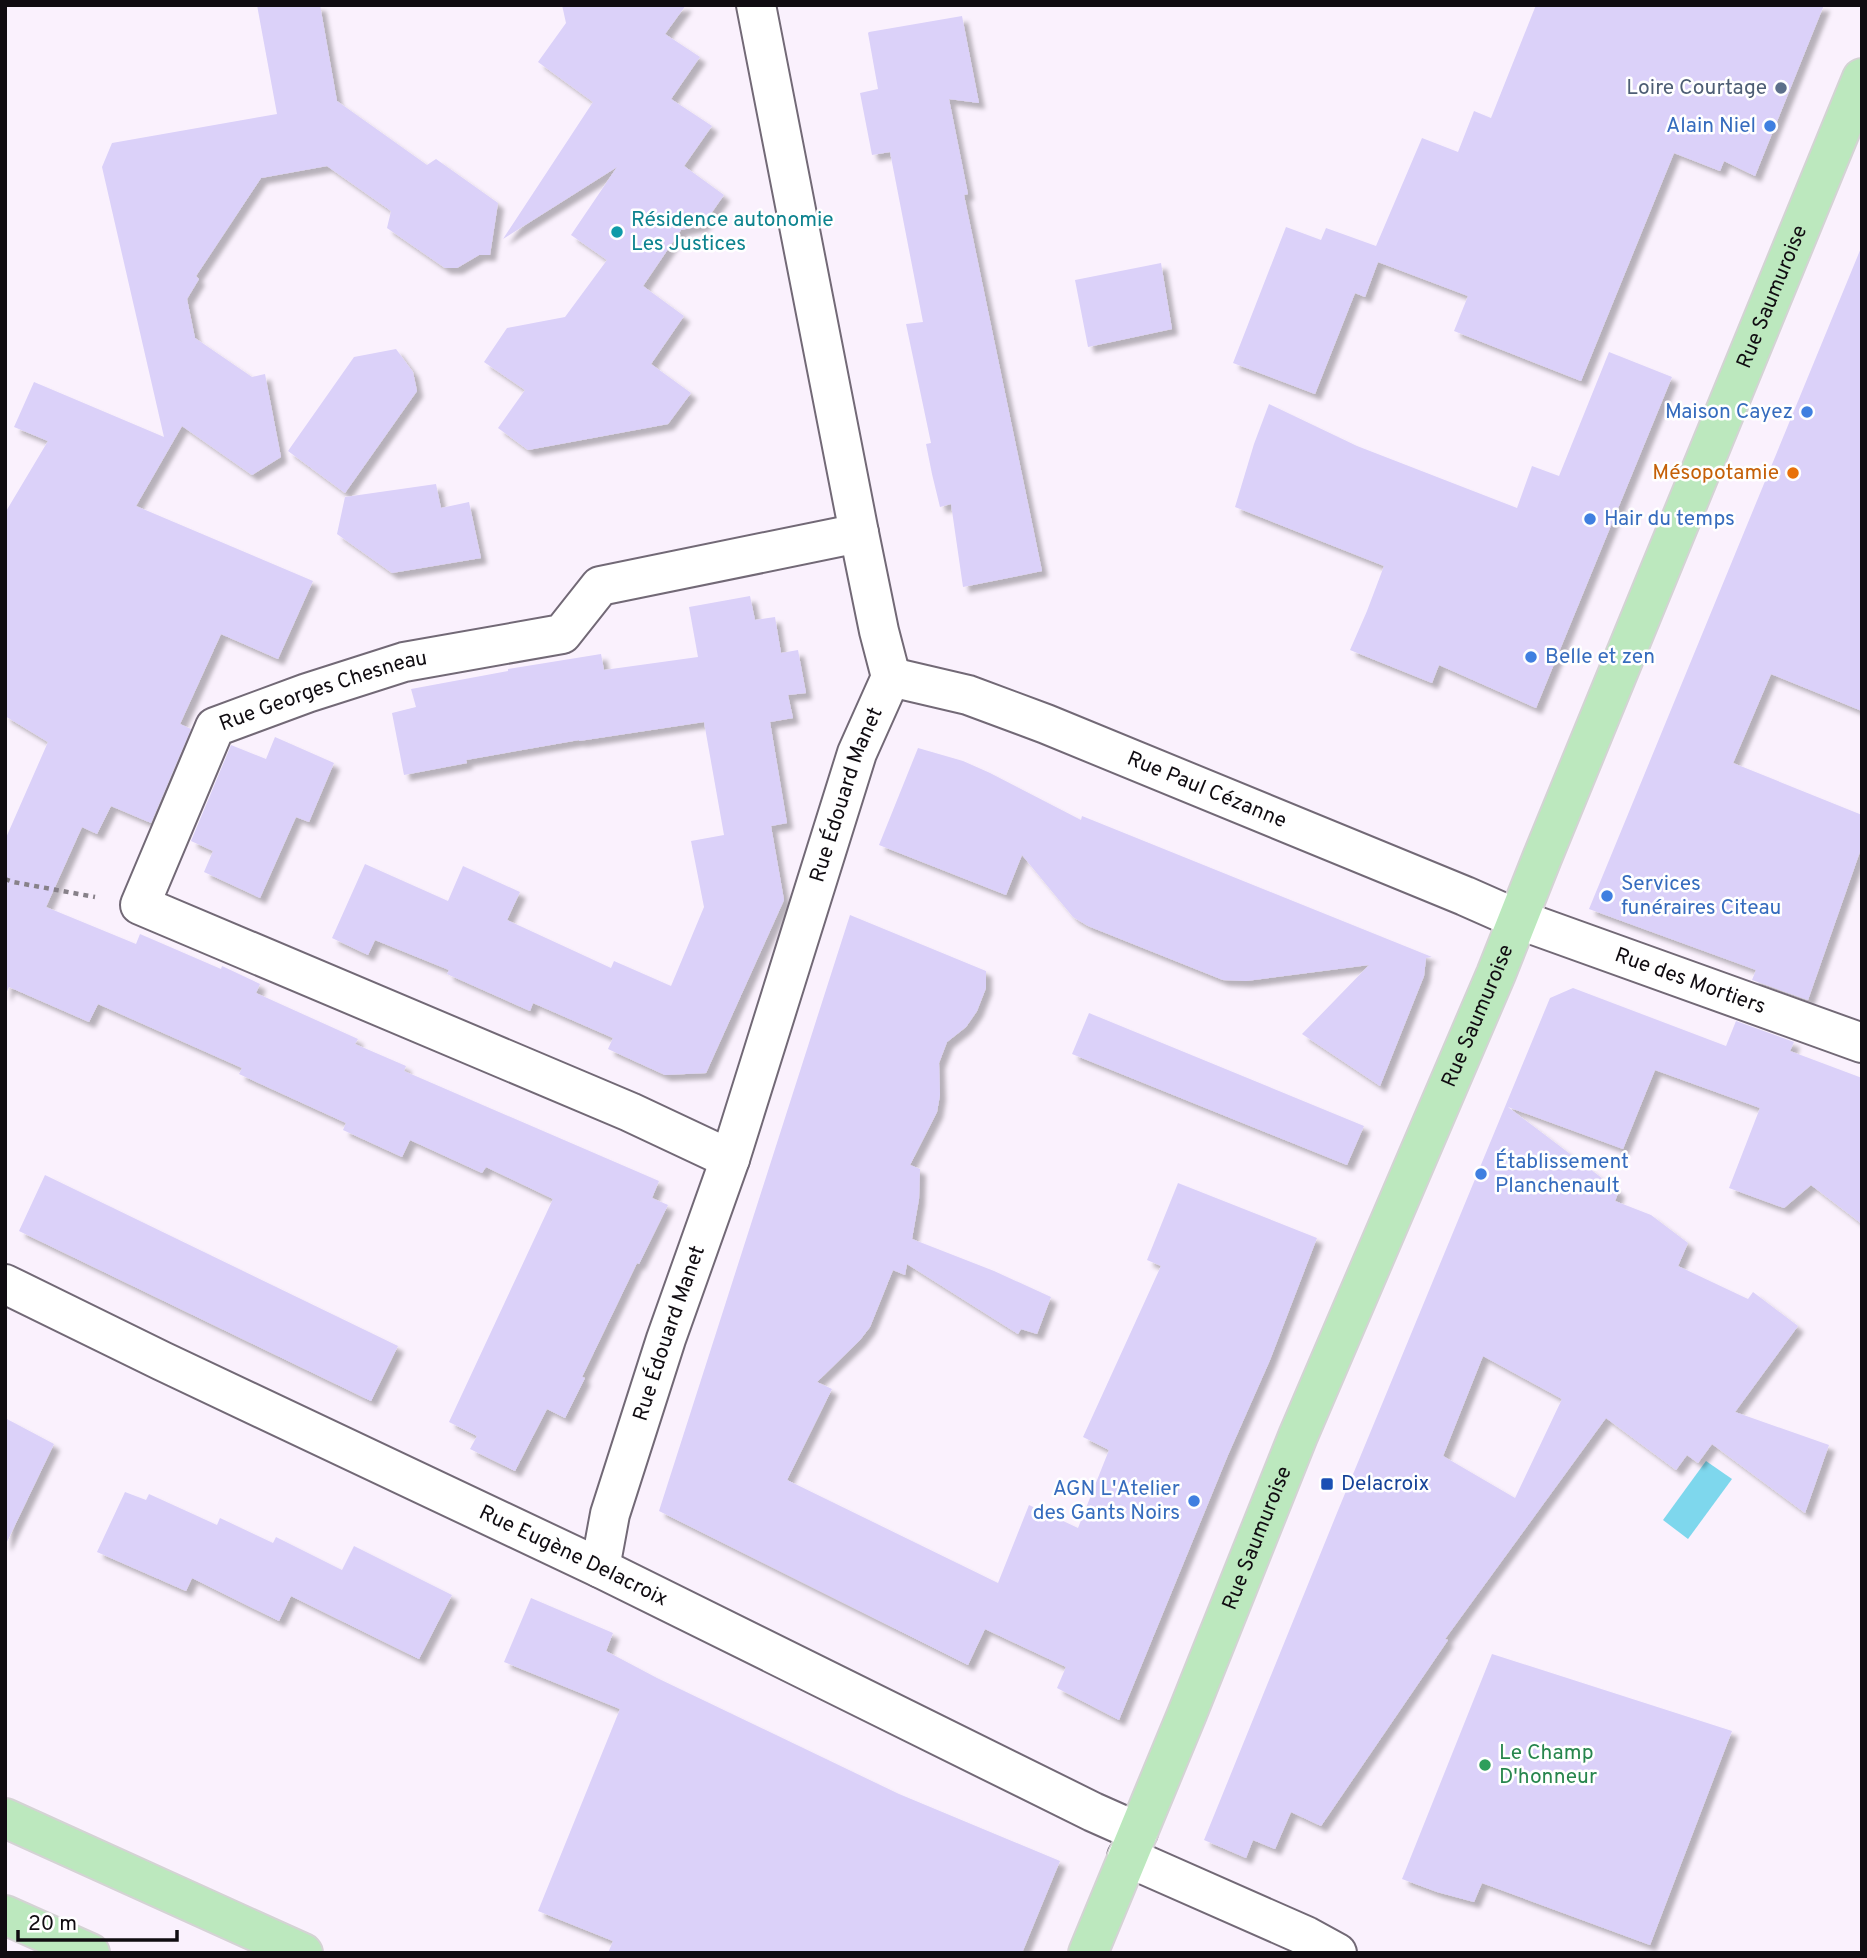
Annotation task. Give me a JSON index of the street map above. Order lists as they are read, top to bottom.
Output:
{
  "streets": {
    "main road": ["Rue Saumuroise"],
    "street": [
      "Rue Georges Chesneau",
      "Rue Paul Cézanne",
      "Rue Édouard Manet",
      "Rue des Mortiers",
      "Rue Eugène Delacroix"
    ]
  },
  "crossings": [
    ["Rue Saumuroise", "Rue Paul Cézanne"],
    ["Rue Saumuroise", "Rue des Mortiers"],
    ["Rue Saumuroise", "Rue Eugène Delacroix"],
    ["Rue Paul Cézanne", "Rue Édouard Manet"],
    ["Rue Paul Cézanne", "Rue des Mortiers"],
    ["Rue Édouard Manet", "Rue Eugène Delacroix"]
  ],
  "places": {
    "other": [
      "Loire Courtage",
      "Alain Niel",
      "Résidence autonomie Les Justices",
      "Maison Cayez",
      "Mésopotamie",
      "Hair du temps",
      "Belle et zen",
      "Services funéraires Citeau",
      "Établissement Planchenault",
      "AGN L'Atelier des Gants Noirs",
      "Le Champ D'honneur"
    ],
    "transit": ["Delacroix"]
  },
  "scale_bar": "20 m"
}
